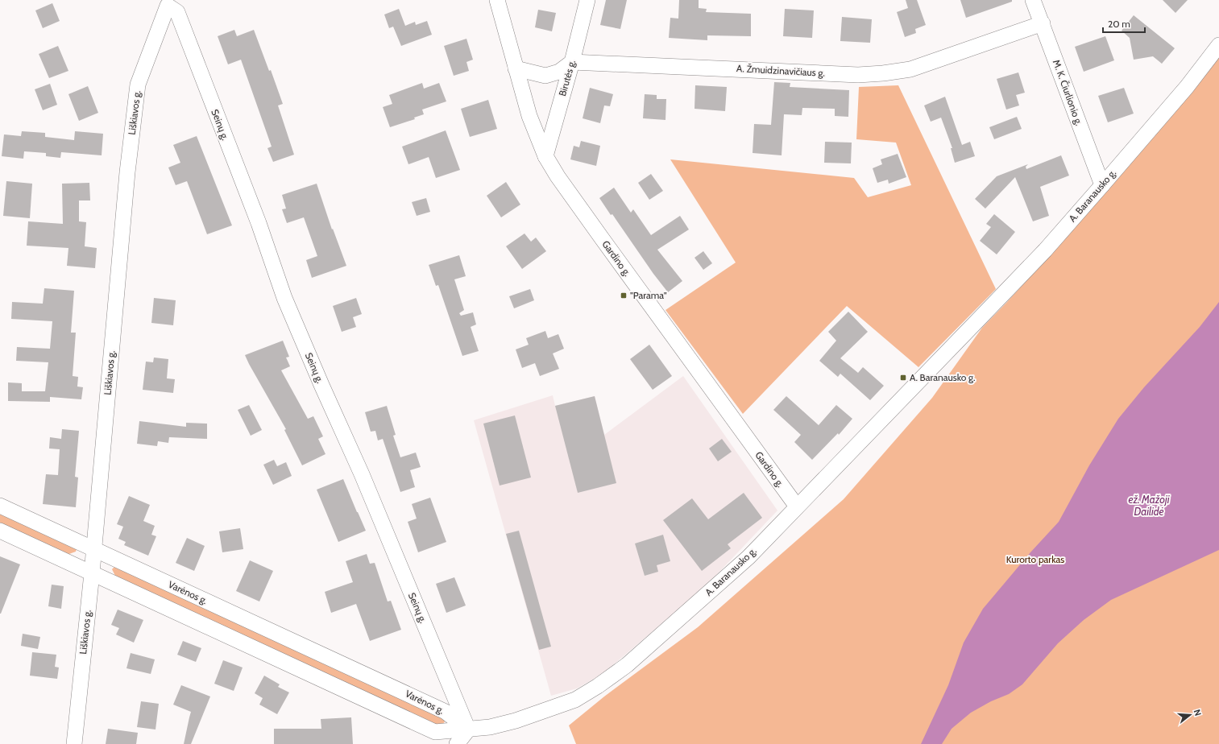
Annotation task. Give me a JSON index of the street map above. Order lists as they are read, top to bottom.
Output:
{
  "streets": {
    "street": [
      "A. Žmuidzinavičiaus g.",
      "Birutės g.",
      "M. K. Čiurlionio g.",
      "Liškiavos g.",
      "Seinų g.",
      "A. Baranausko g.",
      "Gardino g.",
      "Varėnos g."
    ]
  },
  "crossings": [
    ["A. Žmuidzinavičiaus g.", "Birutės g."],
    ["A. Žmuidzinavičiaus g.", "M. K. Čiurlionio g."],
    ["Birutės g.", "Gardino g."],
    ["M. K. Čiurlionio g.", "A. Baranausko g."],
    ["Liškiavos g.", "Seinų g."],
    ["Liškiavos g.", "Varėnos g."],
    ["Seinų g.", "A. Baranausko g."],
    ["Seinų g.", "Varėnos g."],
    ["A. Baranausko g.", "Gardino g."],
    ["A. Baranausko g.", "Varėnos g."]
  ],
  "water": ["ež. Mažoji Dailidė"],
  "parks": ["Kurorto parkas"],
  "places": {
    "transit": ["\"Parama\"", "A. Baranausko g."]
  },
  "scale_bar": "20 m",
  "north": "right"
}
